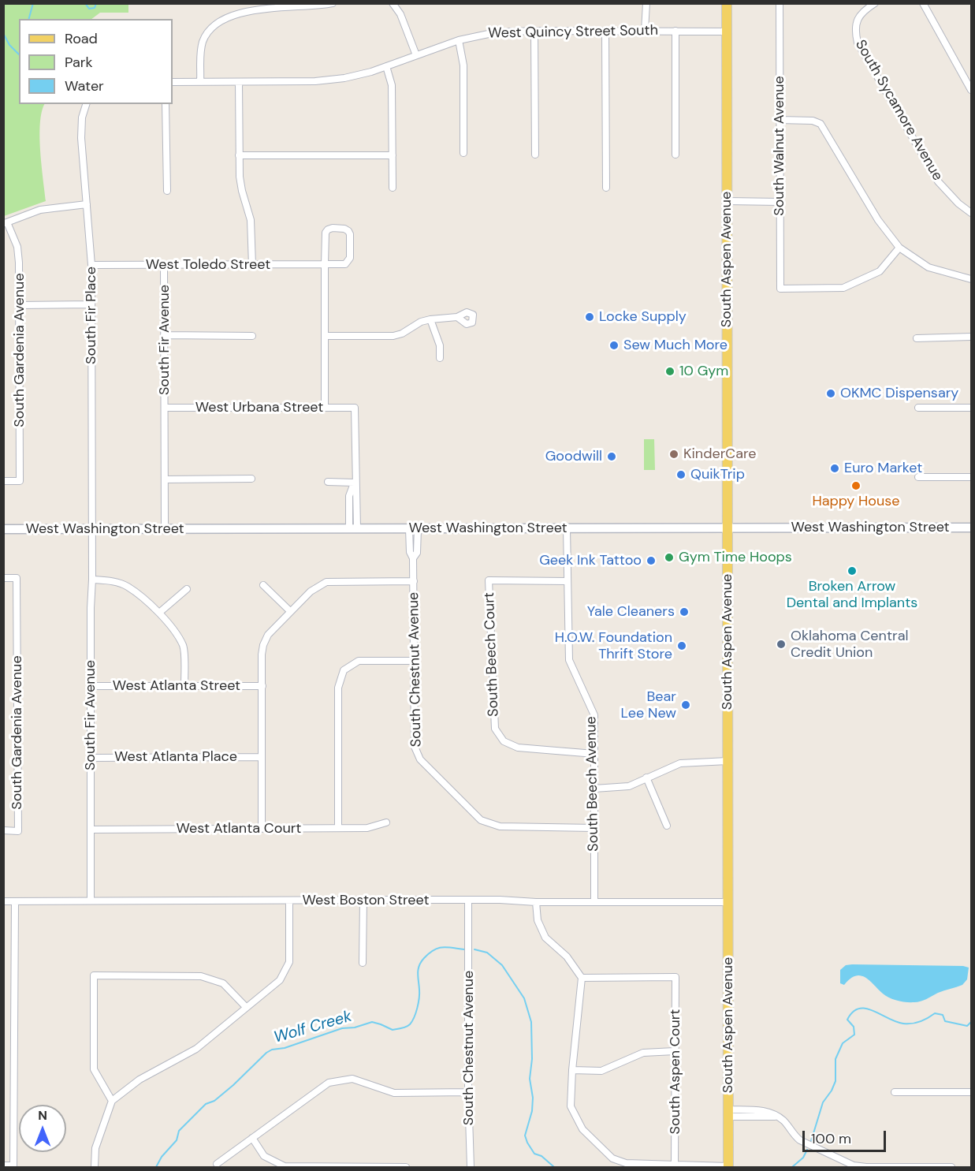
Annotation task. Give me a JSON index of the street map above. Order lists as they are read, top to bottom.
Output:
{
  "streets": {
    "main road": ["South Aspen Avenue", "West Washington Street"],
    "street": [
      "West Quincy Street South",
      "South Sycamore Avenue",
      "South Walnut Avenue",
      "West Toledo Street",
      "South Fir Place",
      "South Fir Avenue",
      "South Gardenia Avenue",
      "West Urbana Street",
      "South Beech Court",
      "South Chestnut Avenue",
      "West Atlanta Street",
      "West Atlanta Place",
      "South Beech Avenue",
      "West Atlanta Court",
      "West Boston Street",
      "South Aspen Court"
    ]
  },
  "crossings": [
    ["West Quincy Street South", "South Aspen Avenue"],
    ["South Aspen Avenue", "West Washington Street"],
    ["South Aspen Avenue", "West Boston Street"],
    ["West Toledo Street", "South Fir Place"],
    ["West Toledo Street", "South Fir Avenue"],
    ["South Fir Place", "South Fir Avenue"],
    ["South Fir Place", "West Washington Street"],
    ["South Fir Avenue", "West Urbana Street"],
    ["South Fir Avenue", "West Washington Street"],
    ["South Fir Avenue", "West Atlanta Street"],
    ["South Fir Avenue", "West Atlanta Place"],
    ["South Fir Avenue", "West Atlanta Court"],
    ["South Fir Avenue", "West Boston Street"],
    ["West Washington Street", "South Chestnut Avenue"],
    ["West Washington Street", "South Beech Avenue"],
    ["South Beech Court", "South Beech Avenue"],
    ["South Chestnut Avenue", "South Beech Avenue"],
    ["South Chestnut Avenue", "West Boston Street"],
    ["South Beech Avenue", "West Boston Street"]
  ],
  "water": ["Wolf Creek"],
  "places": [
    "Locke Supply",
    "Sew Much More",
    "10 Gym",
    "OKMC Dispensary",
    "KinderCare",
    "Goodwill",
    "Euro Market",
    "QuikTrip",
    "Happy House",
    "Gym Time Hoops",
    "Geek Ink Tattoo",
    "Broken Arrow Dental and Implants",
    "Yale Cleaners",
    "Oklahoma Central Credit Union",
    "H.O.W. Foundation Thrift Store",
    "Bear Lee New"
  ],
  "legend": ["Road", "Park", "Water"],
  "scale_bar": "100 m",
  "north": "top"
}
